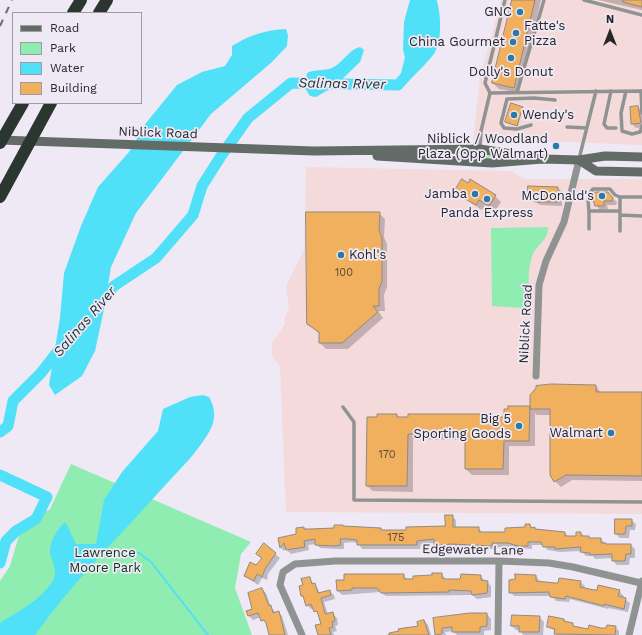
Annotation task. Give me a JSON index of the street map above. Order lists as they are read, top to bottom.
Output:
{
  "streets": {
    "main road": ["Niblick Road"],
    "street": ["Edgewater Lane"]
  },
  "water": ["Salinas River"],
  "parks": ["Lawrence Moore Park"],
  "places": [
    "GNC",
    "Fatte's Pizza",
    "China Gourmet",
    "Dolly's Donut",
    "Wendy's",
    "Niblick / Woodland Plaza (Opp Walmart)",
    "Jamba",
    "McDonald's",
    "Panda Express",
    "Kohl's",
    "Big 5 Sporting Goods",
    "Walmart"
  ],
  "house_numbers": ["100", "170", "175"],
  "legend": [
    "Road",
    "Park",
    "Water",
    "Building"
  ],
  "north": "top"
}
